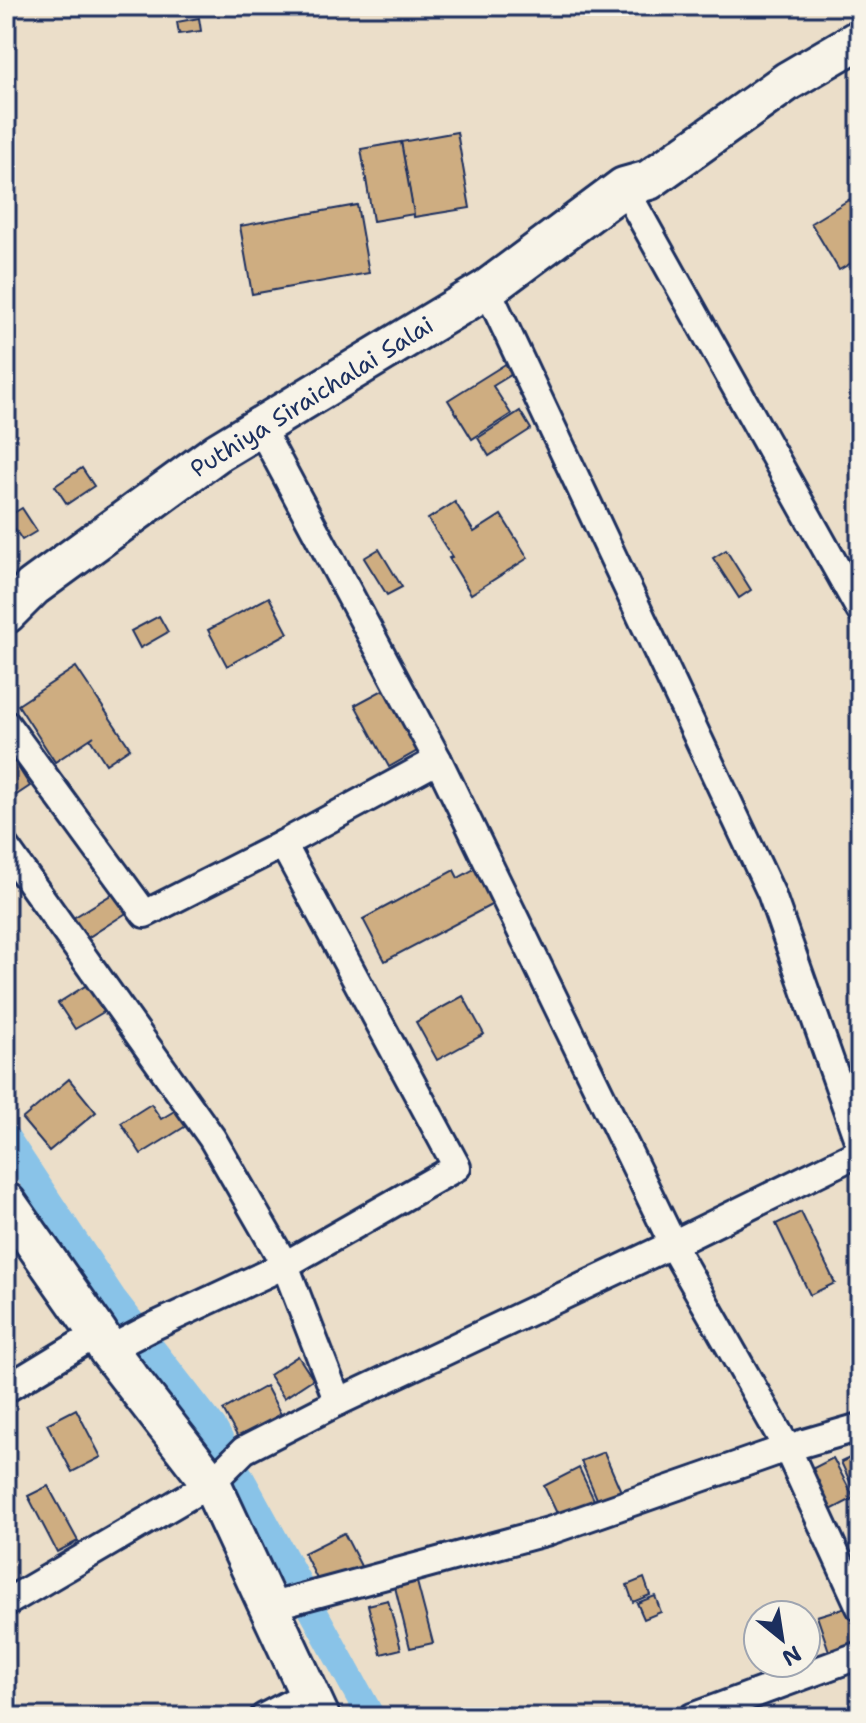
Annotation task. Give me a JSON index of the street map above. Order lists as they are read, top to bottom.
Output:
{
  "streets": {
    "main road": ["Puthiya Siraichalai Salai"]
  },
  "north": "bottom right"
}
